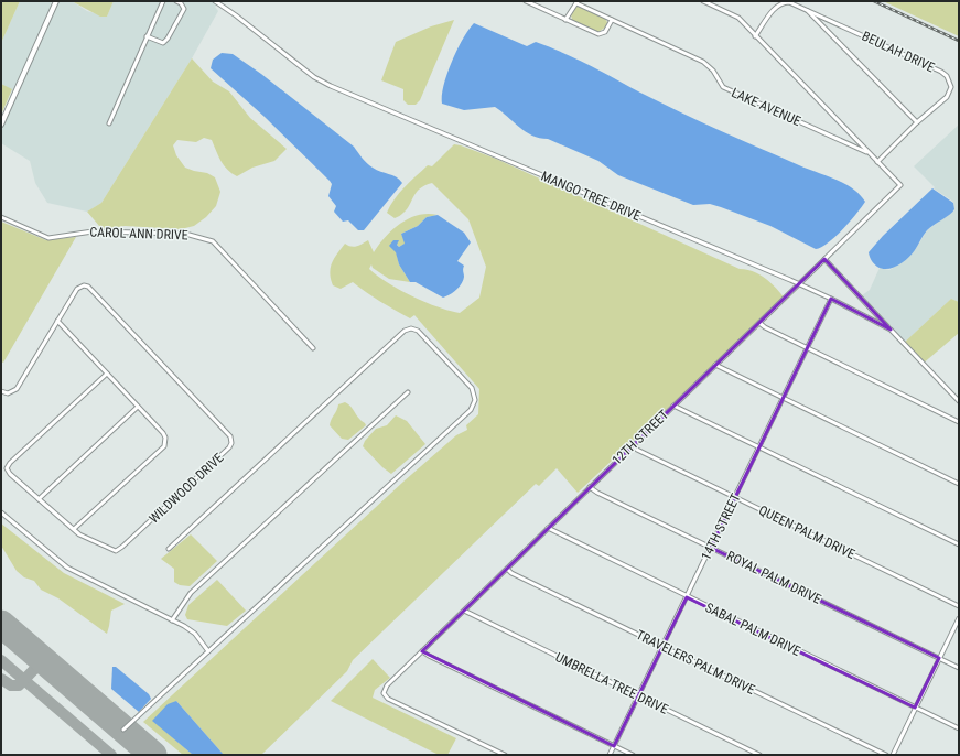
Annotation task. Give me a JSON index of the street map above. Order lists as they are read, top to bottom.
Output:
{
  "streets": {
    "street": [
      "BEULAH DRIVE",
      "LAKE AVENUE",
      "MANGO TREE DRIVE",
      "CAROL ANN DRIVE",
      "12TH STREET",
      "WILDWOOD DRIVE",
      "14TH STREET",
      "QUEEN PALM DRIVE",
      "ROYAL PALM DRIVE",
      "SABAL PALM DRIVE",
      "TRAVELERS PALM DRIVE",
      "UMBRELLA TREE DRIVE"
    ]
  },
  "crossings": [
    ["BEULAH DRIVE", "12TH STREET"],
    ["MANGO TREE DRIVE", "12TH STREET"],
    ["MANGO TREE DRIVE", "14TH STREET"],
    ["12TH STREET", "QUEEN PALM DRIVE"],
    ["12TH STREET", "ROYAL PALM DRIVE"],
    ["12TH STREET", "SABAL PALM DRIVE"],
    ["12TH STREET", "TRAVELERS PALM DRIVE"],
    ["12TH STREET", "UMBRELLA TREE DRIVE"],
    ["14TH STREET", "QUEEN PALM DRIVE"],
    ["14TH STREET", "ROYAL PALM DRIVE"],
    ["14TH STREET", "SABAL PALM DRIVE"],
    ["14TH STREET", "TRAVELERS PALM DRIVE"],
    ["14TH STREET", "UMBRELLA TREE DRIVE"]
  ]
}
